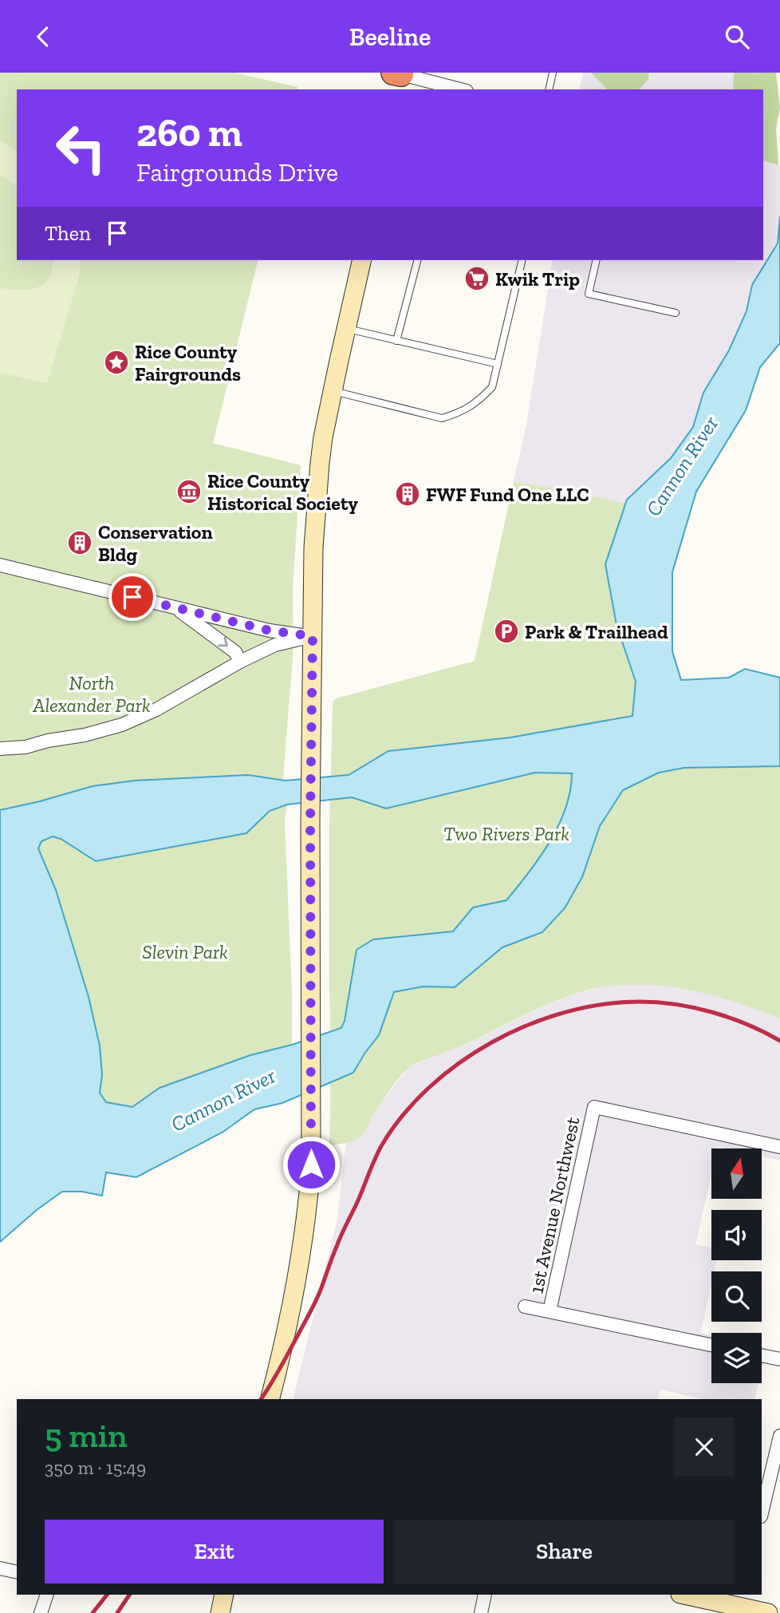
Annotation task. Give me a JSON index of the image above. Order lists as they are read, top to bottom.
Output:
{
  "streets": {
    "street": ["1st Avenue Northwest"]
  },
  "water": ["Cannon River"],
  "parks": ["North Alexander Park", "Two Rivers Park", "Slevin Park"],
  "places": {
    "supermarket": ["Kwik Trip"],
    "place": ["Rice County Fairgrounds"],
    "museum": ["Rice County Historical Society"],
    "building": ["FWF Fund One LLC", "Conservation Bldg"],
    "parking": ["Park & Trailhead"]
  },
  "north": "top",
  "page": {
    "header": "Beeline",
    "turn": ["260 m", "Fairgrounds Drive"],
    "then": "Then",
    "heading": ["5 min", "350 m · 15:49"],
    "buttons": ["Exit", "Share"]
  }
}
